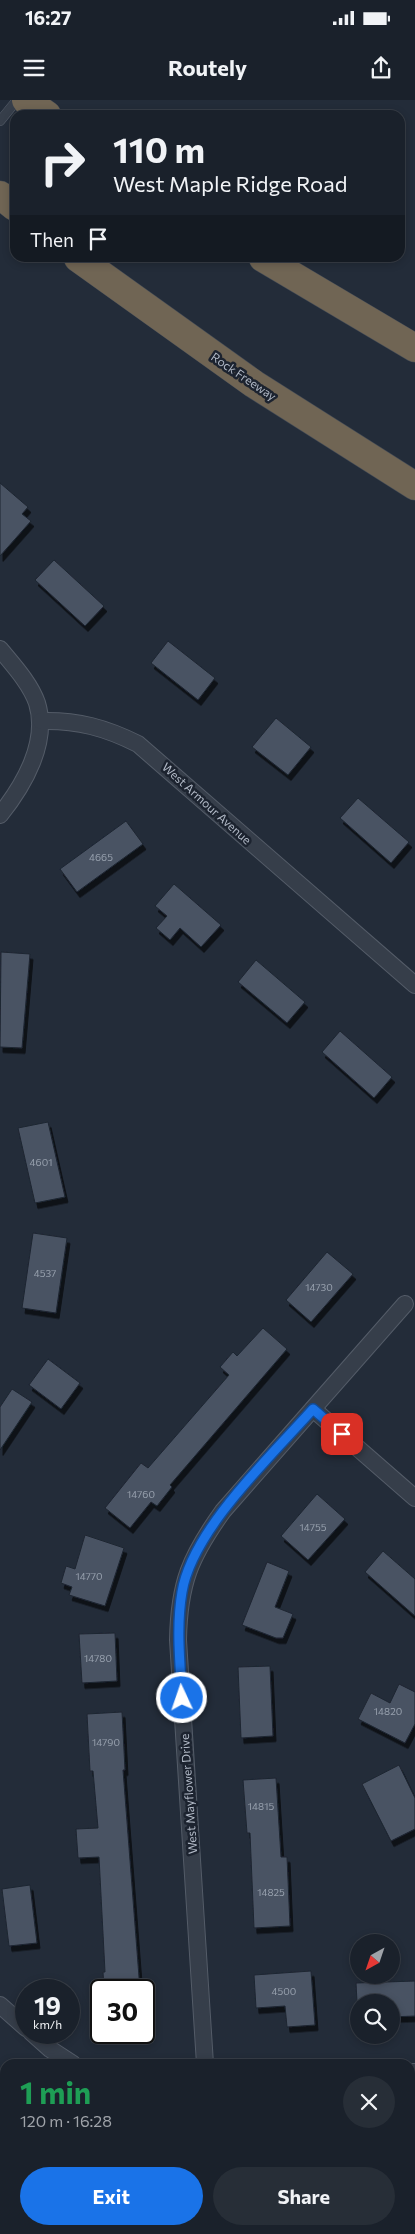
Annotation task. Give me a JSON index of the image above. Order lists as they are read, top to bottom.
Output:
{
  "streets": {
    "highway": ["Rock Freeway"],
    "street": ["West Armour Avenue", "West Mayflower Drive"]
  },
  "house_numbers": [
    "4665",
    "4601",
    "4537",
    "14730",
    "14760",
    "14755",
    "14770",
    "14780",
    "14820",
    "14790",
    "14815",
    "14825",
    "4500"
  ],
  "north": "bottom left",
  "page": {
    "status": "16:27",
    "header": "Routely",
    "turn": ["110 m", "West Maple Ridge Road"],
    "then": "Then",
    "speed": "19 km/h",
    "limit": "30",
    "heading": ["1 min", "120 m · 16:28"],
    "buttons": ["Exit", "Share"]
  }
}
